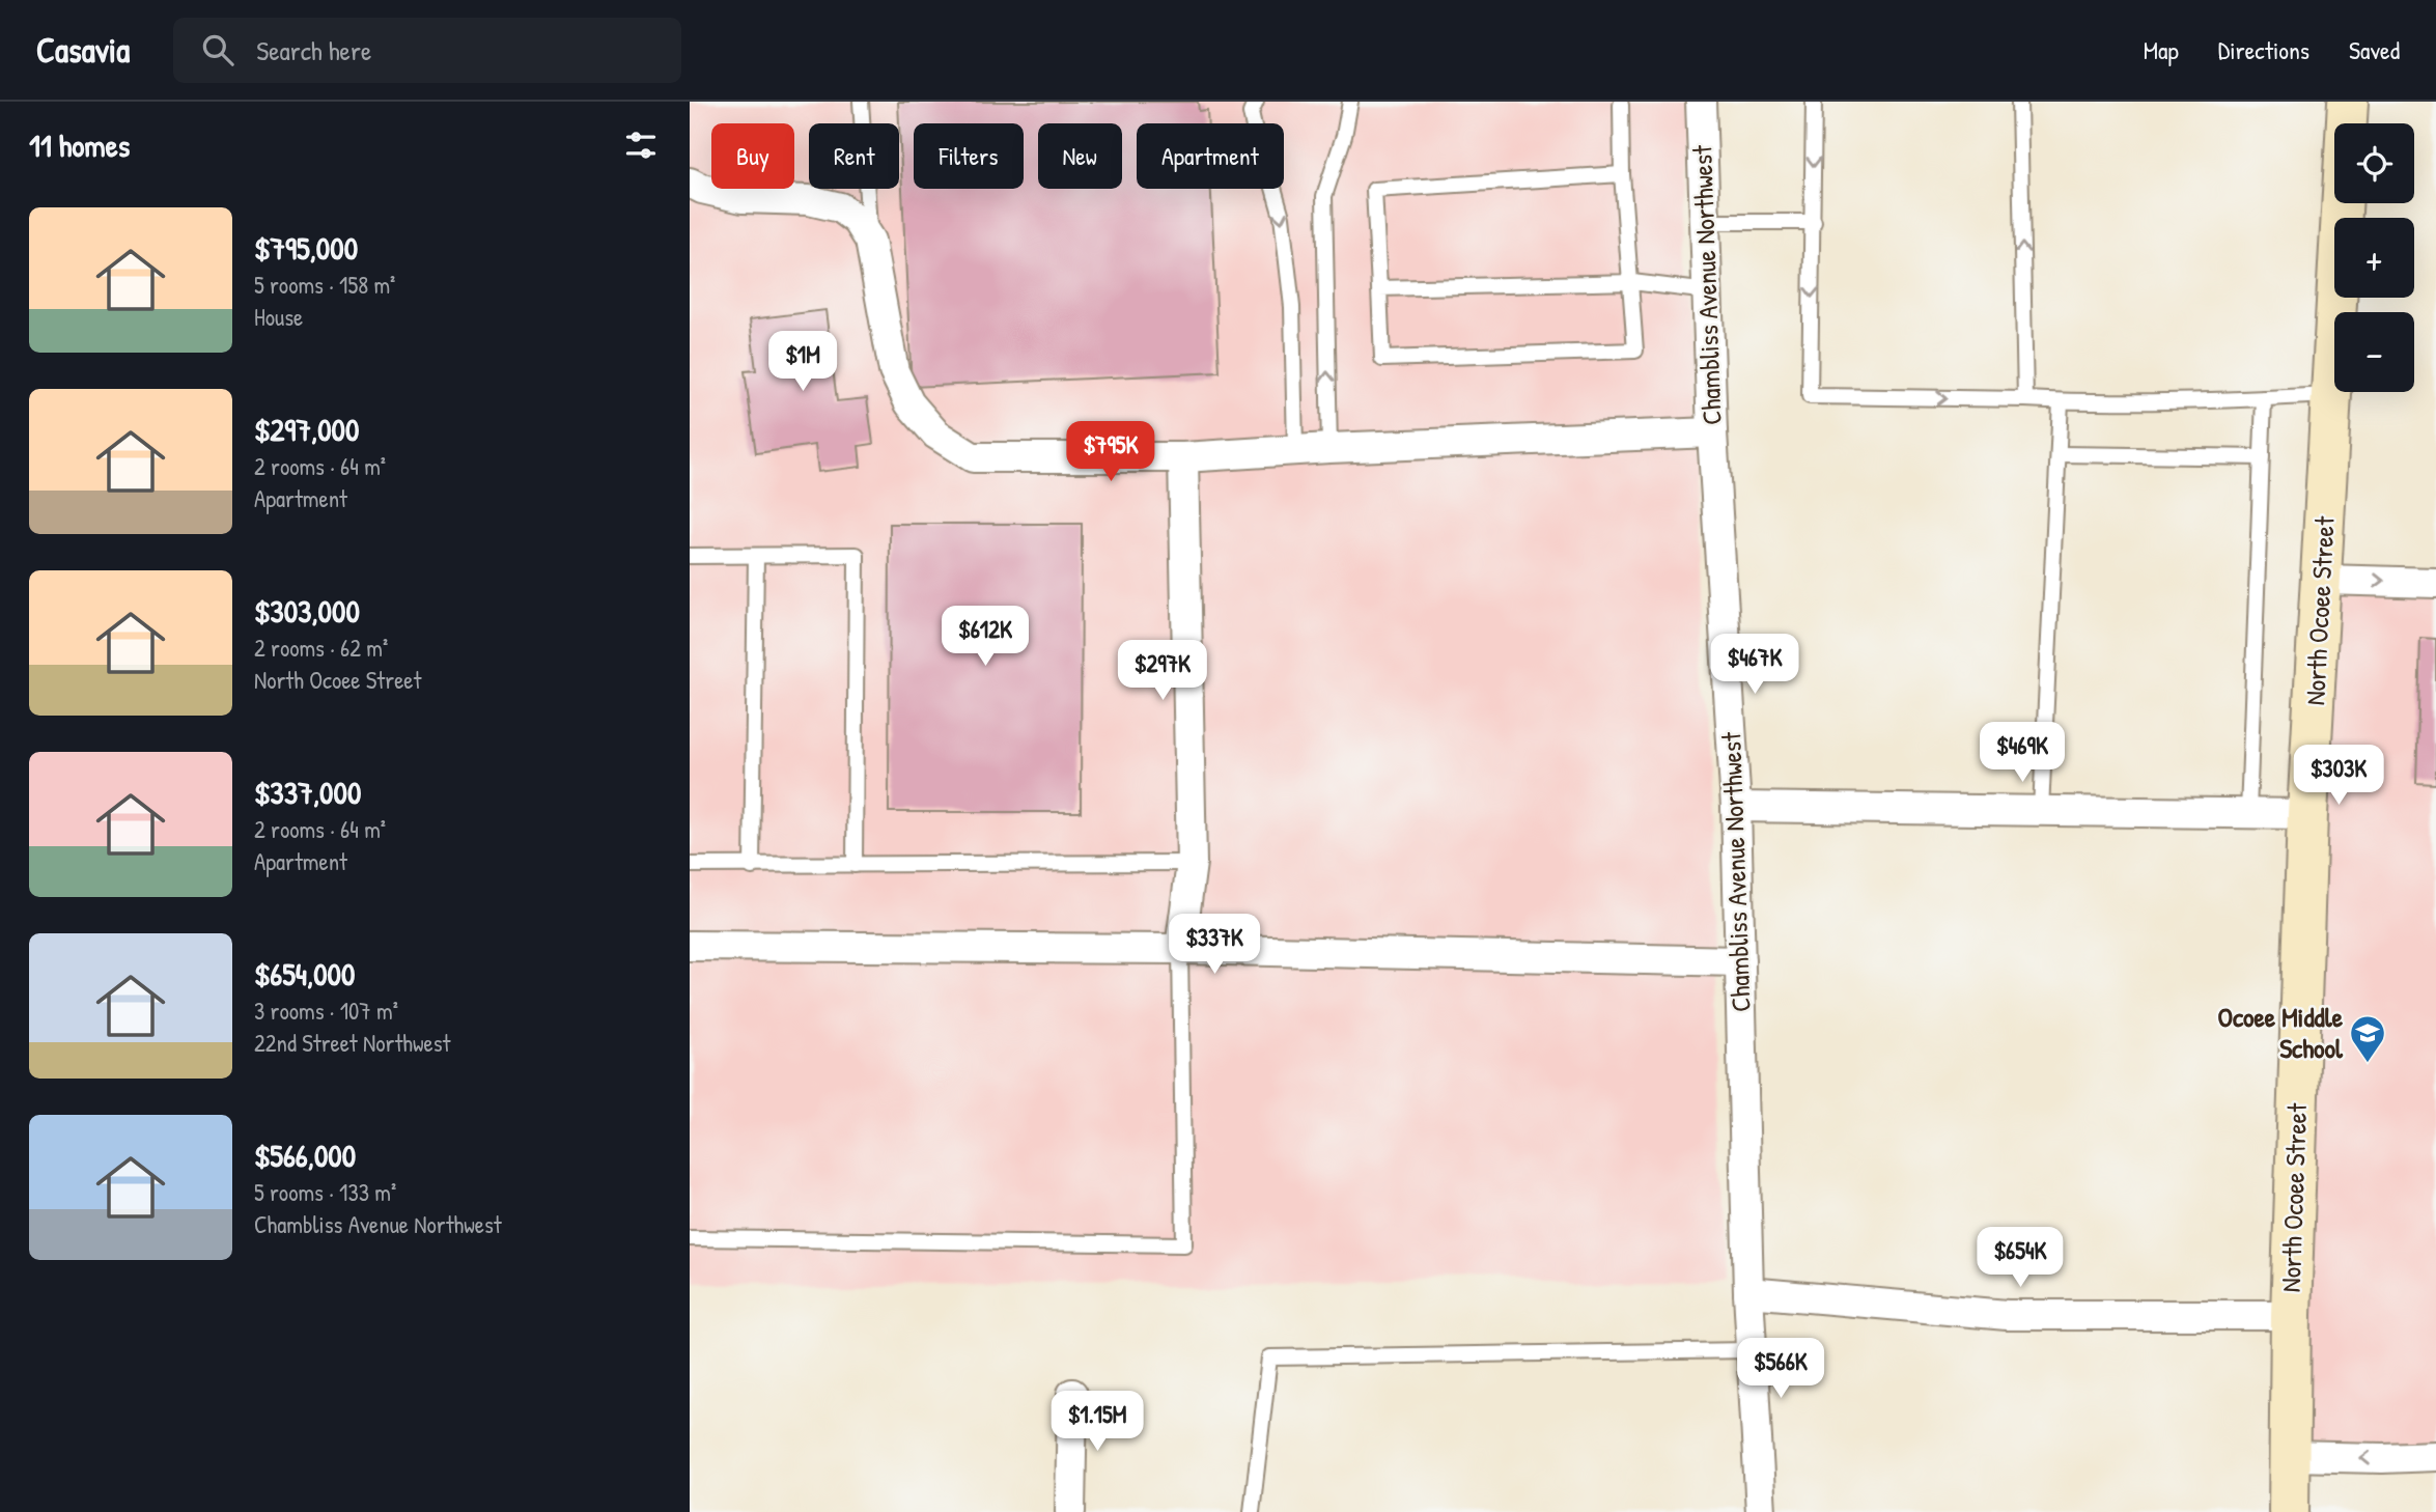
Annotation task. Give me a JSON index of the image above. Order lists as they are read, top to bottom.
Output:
{
  "streets": {
    "main road": ["North Ocoee Street"],
    "street": ["Chambliss Avenue Northwest"]
  },
  "places": {
    "school or university": ["Ocoee Middle School"]
  },
  "page": {
    "header": "Casavia",
    "search": "Search here",
    "nav": ["Map", "Directions", "Saved"],
    "heading": "11 homes",
    "map_buttons": ["+", "−"],
    "chip": [
      "Buy",
      "Rent",
      "Filters",
      "New",
      "Apartment"
    ],
    "list": [
      {
        "name": "$795,000",
        "note": "5 rooms · 158 m² · House"
      },
      {
        "name": "$297,000",
        "note": "2 rooms · 64 m² · Apartment"
      },
      {
        "name": "$303,000",
        "note": "2 rooms · 62 m² · North Ocoee Street"
      },
      {
        "name": "$337,000",
        "note": "2 rooms · 64 m² · Apartment"
      },
      {
        "name": "$654,000",
        "note": "3 rooms · 107 m² · 22nd Street Northwest"
      },
      {
        "name": "$566,000",
        "note": "5 rooms · 133 m² · Chambliss Avenue Northwest"
      }
    ],
    "price": [
      "$1M",
      "$795K",
      "$612K",
      "$467K",
      "$297K",
      "$469K",
      "$303K",
      "$337K",
      "$654K",
      "$566K",
      "$1.15M"
    ]
  }
}
